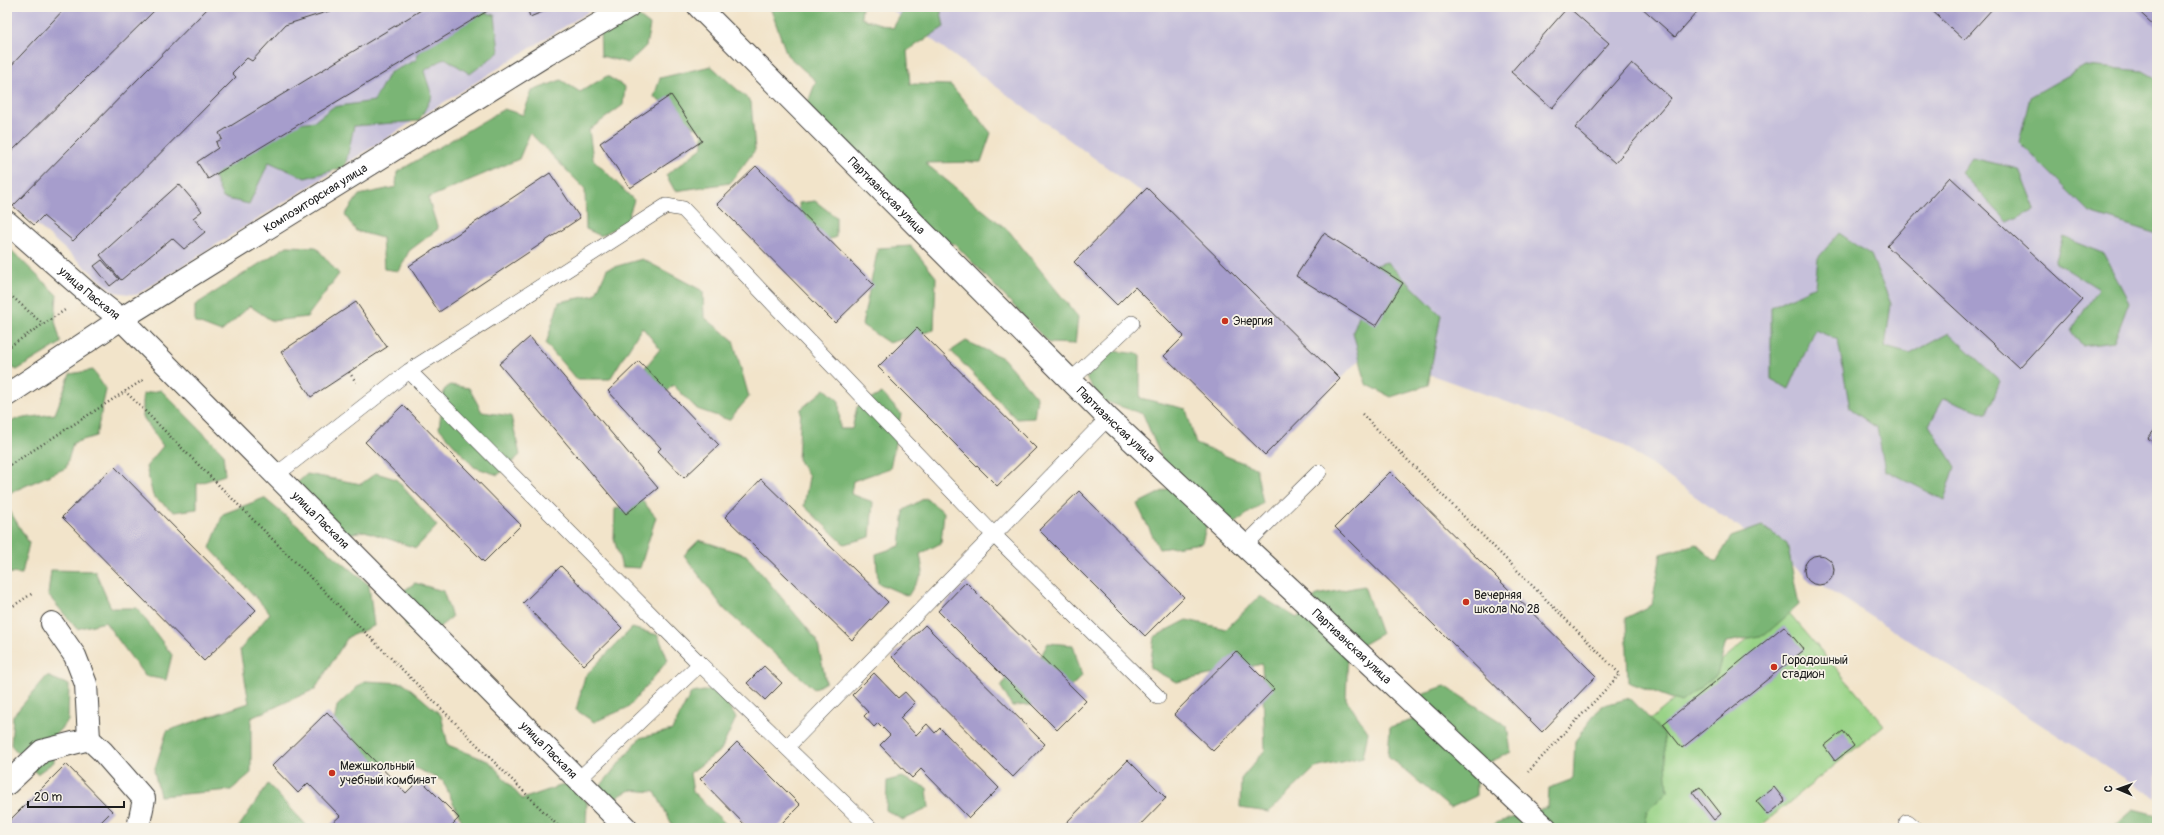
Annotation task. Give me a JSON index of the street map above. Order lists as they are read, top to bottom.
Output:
{
  "streets": {
    "street": ["Партизанская улица", "Композиторская улица", "улица Паскаля"]
  },
  "crossings": [
    ["Композиторская улица", "улица Паскаля"]
  ],
  "places": [
    "Энергия",
    "Вечерняя школа № 28",
    "Городошный стадион",
    "Межшкольный учебный комбинат"
  ],
  "scale_bar": "20 m",
  "north": "left"
}
